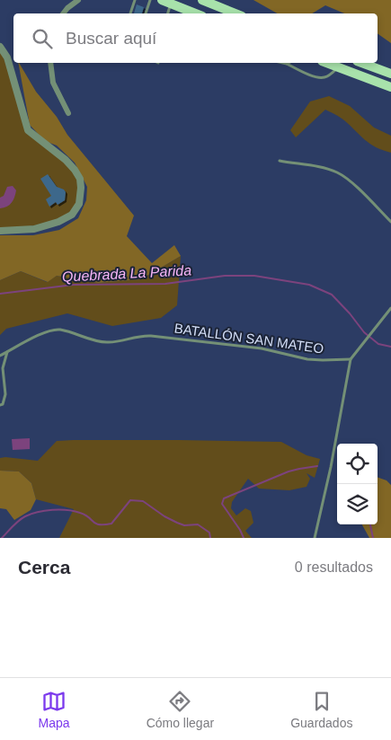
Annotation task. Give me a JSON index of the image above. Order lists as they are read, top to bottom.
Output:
{
  "streets": {
    "lane": ["BATALLÓN SAN MATEO"]
  },
  "water": ["Quebrada La Parida"],
  "page": {
    "search": "Buscar aquí",
    "heading": ["Cerca", "0 resultados"],
    "nav": ["Mapa", "Cómo llegar", "Guardados"]
  }
}
